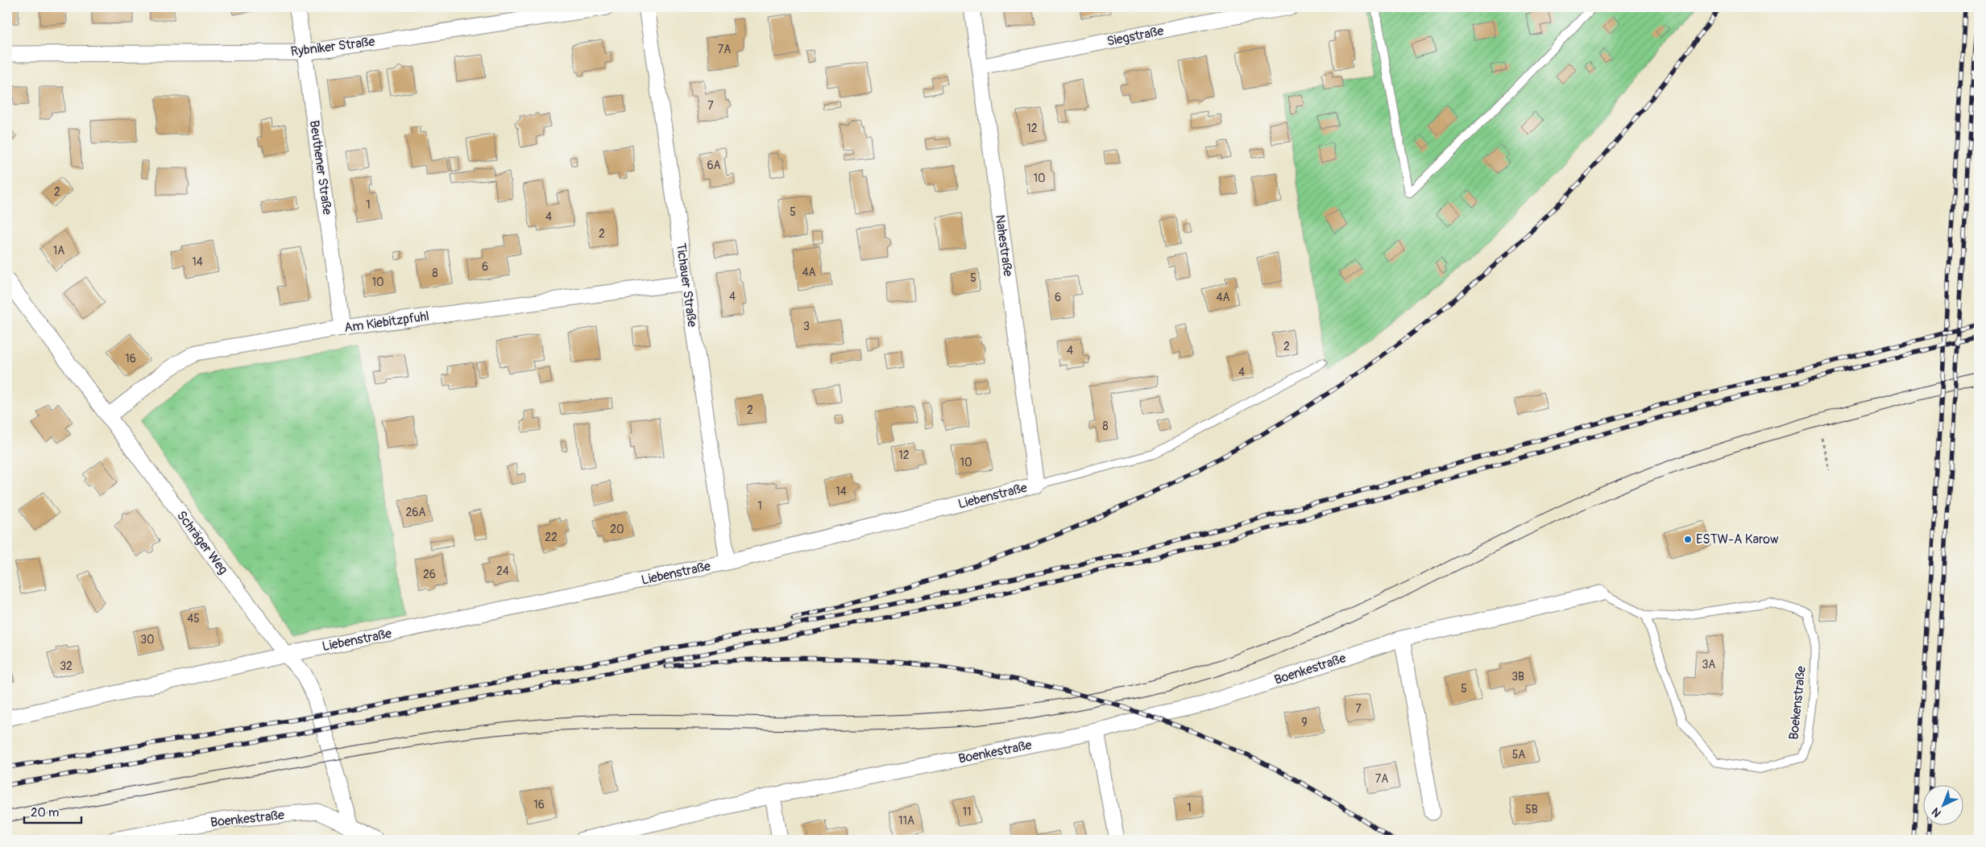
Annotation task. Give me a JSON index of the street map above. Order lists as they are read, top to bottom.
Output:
{
  "streets": {
    "street": [
      "Siegstraße",
      "Rybniker Straße",
      "Beuthener Straße",
      "Nahestraße",
      "Tichauer Straße",
      "Am Kiebitzpfuhl",
      "Liebenstraße",
      "Schräger Weg",
      "Boenkestraße"
    ],
    "lane": ["Boekenstraße"]
  },
  "crossings": [
    ["Siegstraße", "Nahestraße"],
    ["Rybniker Straße", "Beuthener Straße"],
    ["Beuthener Straße", "Am Kiebitzpfuhl"],
    ["Nahestraße", "Liebenstraße"],
    ["Tichauer Straße", "Am Kiebitzpfuhl"],
    ["Tichauer Straße", "Liebenstraße"],
    ["Am Kiebitzpfuhl", "Schräger Weg"],
    ["Liebenstraße", "Schräger Weg"],
    ["Schräger Weg", "Boenkestraße"],
    ["Boenkestraße", "Boekenstraße"]
  ],
  "places": ["ESTW-A Karow"],
  "house_numbers": [
    "7A",
    "7",
    "12",
    "6A",
    "10",
    "2",
    "1",
    "5",
    "4",
    "2",
    "1A",
    "14",
    "6",
    "4A",
    "8",
    "5",
    "10",
    "4",
    "6",
    "4A",
    "3",
    "2",
    "4",
    "16",
    "4",
    "2",
    "8",
    "12",
    "10",
    "14",
    "1",
    "26A",
    "20",
    "22",
    "24",
    "26",
    "45",
    "30",
    "3A",
    "32",
    "3B",
    "5",
    "7",
    "9",
    "5A",
    "7A",
    "16",
    "1",
    "5B",
    "11",
    "11A"
  ],
  "scale_bar": "20 m",
  "north": "bottom left"
}
